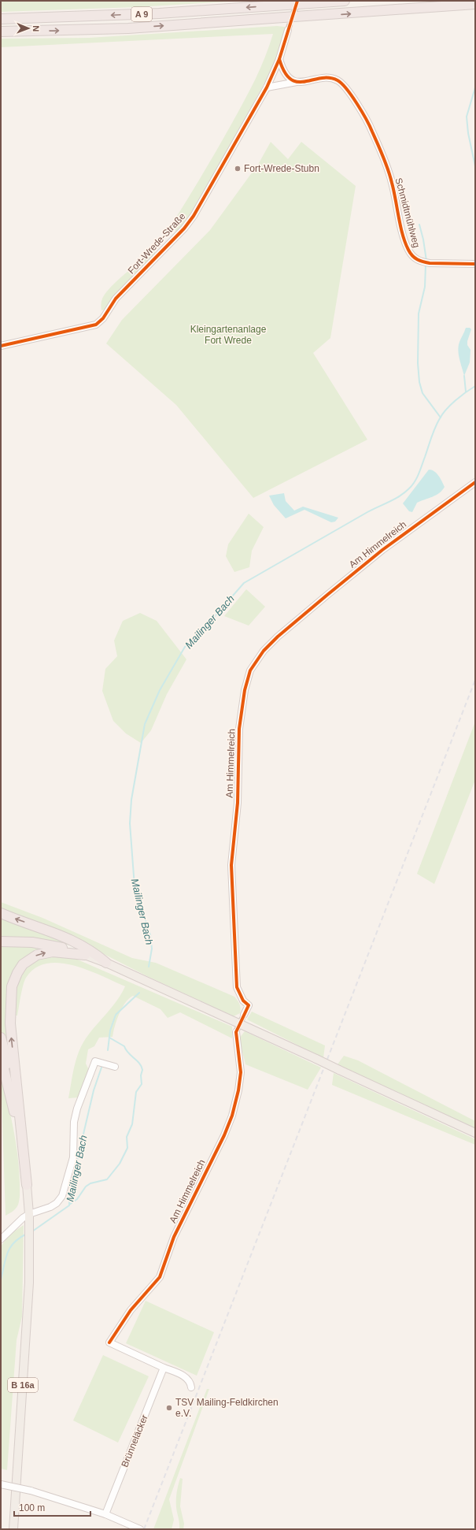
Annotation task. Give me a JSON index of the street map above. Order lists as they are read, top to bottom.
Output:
{
  "streets": {
    "highway": ["A 9", "B 16a"],
    "street": [
      "Schmidtmühlweg",
      "Fort-Wrede-Straße",
      "Am Himmelreich",
      "Brünneläcker"
    ]
  },
  "crossings": [
    ["Schmidtmühlweg", "Fort-Wrede-Straße"],
    ["Am Himmelreich", "Brünneläcker"]
  ],
  "water": ["Mailinger Bach"],
  "parks": ["Kleingartenanlage Fort Wrede"],
  "places": ["Fort-Wrede-Stubn", "TSV Mailing-Feldkirchen e.V."],
  "scale_bar": "100 m",
  "north": "right"
}
